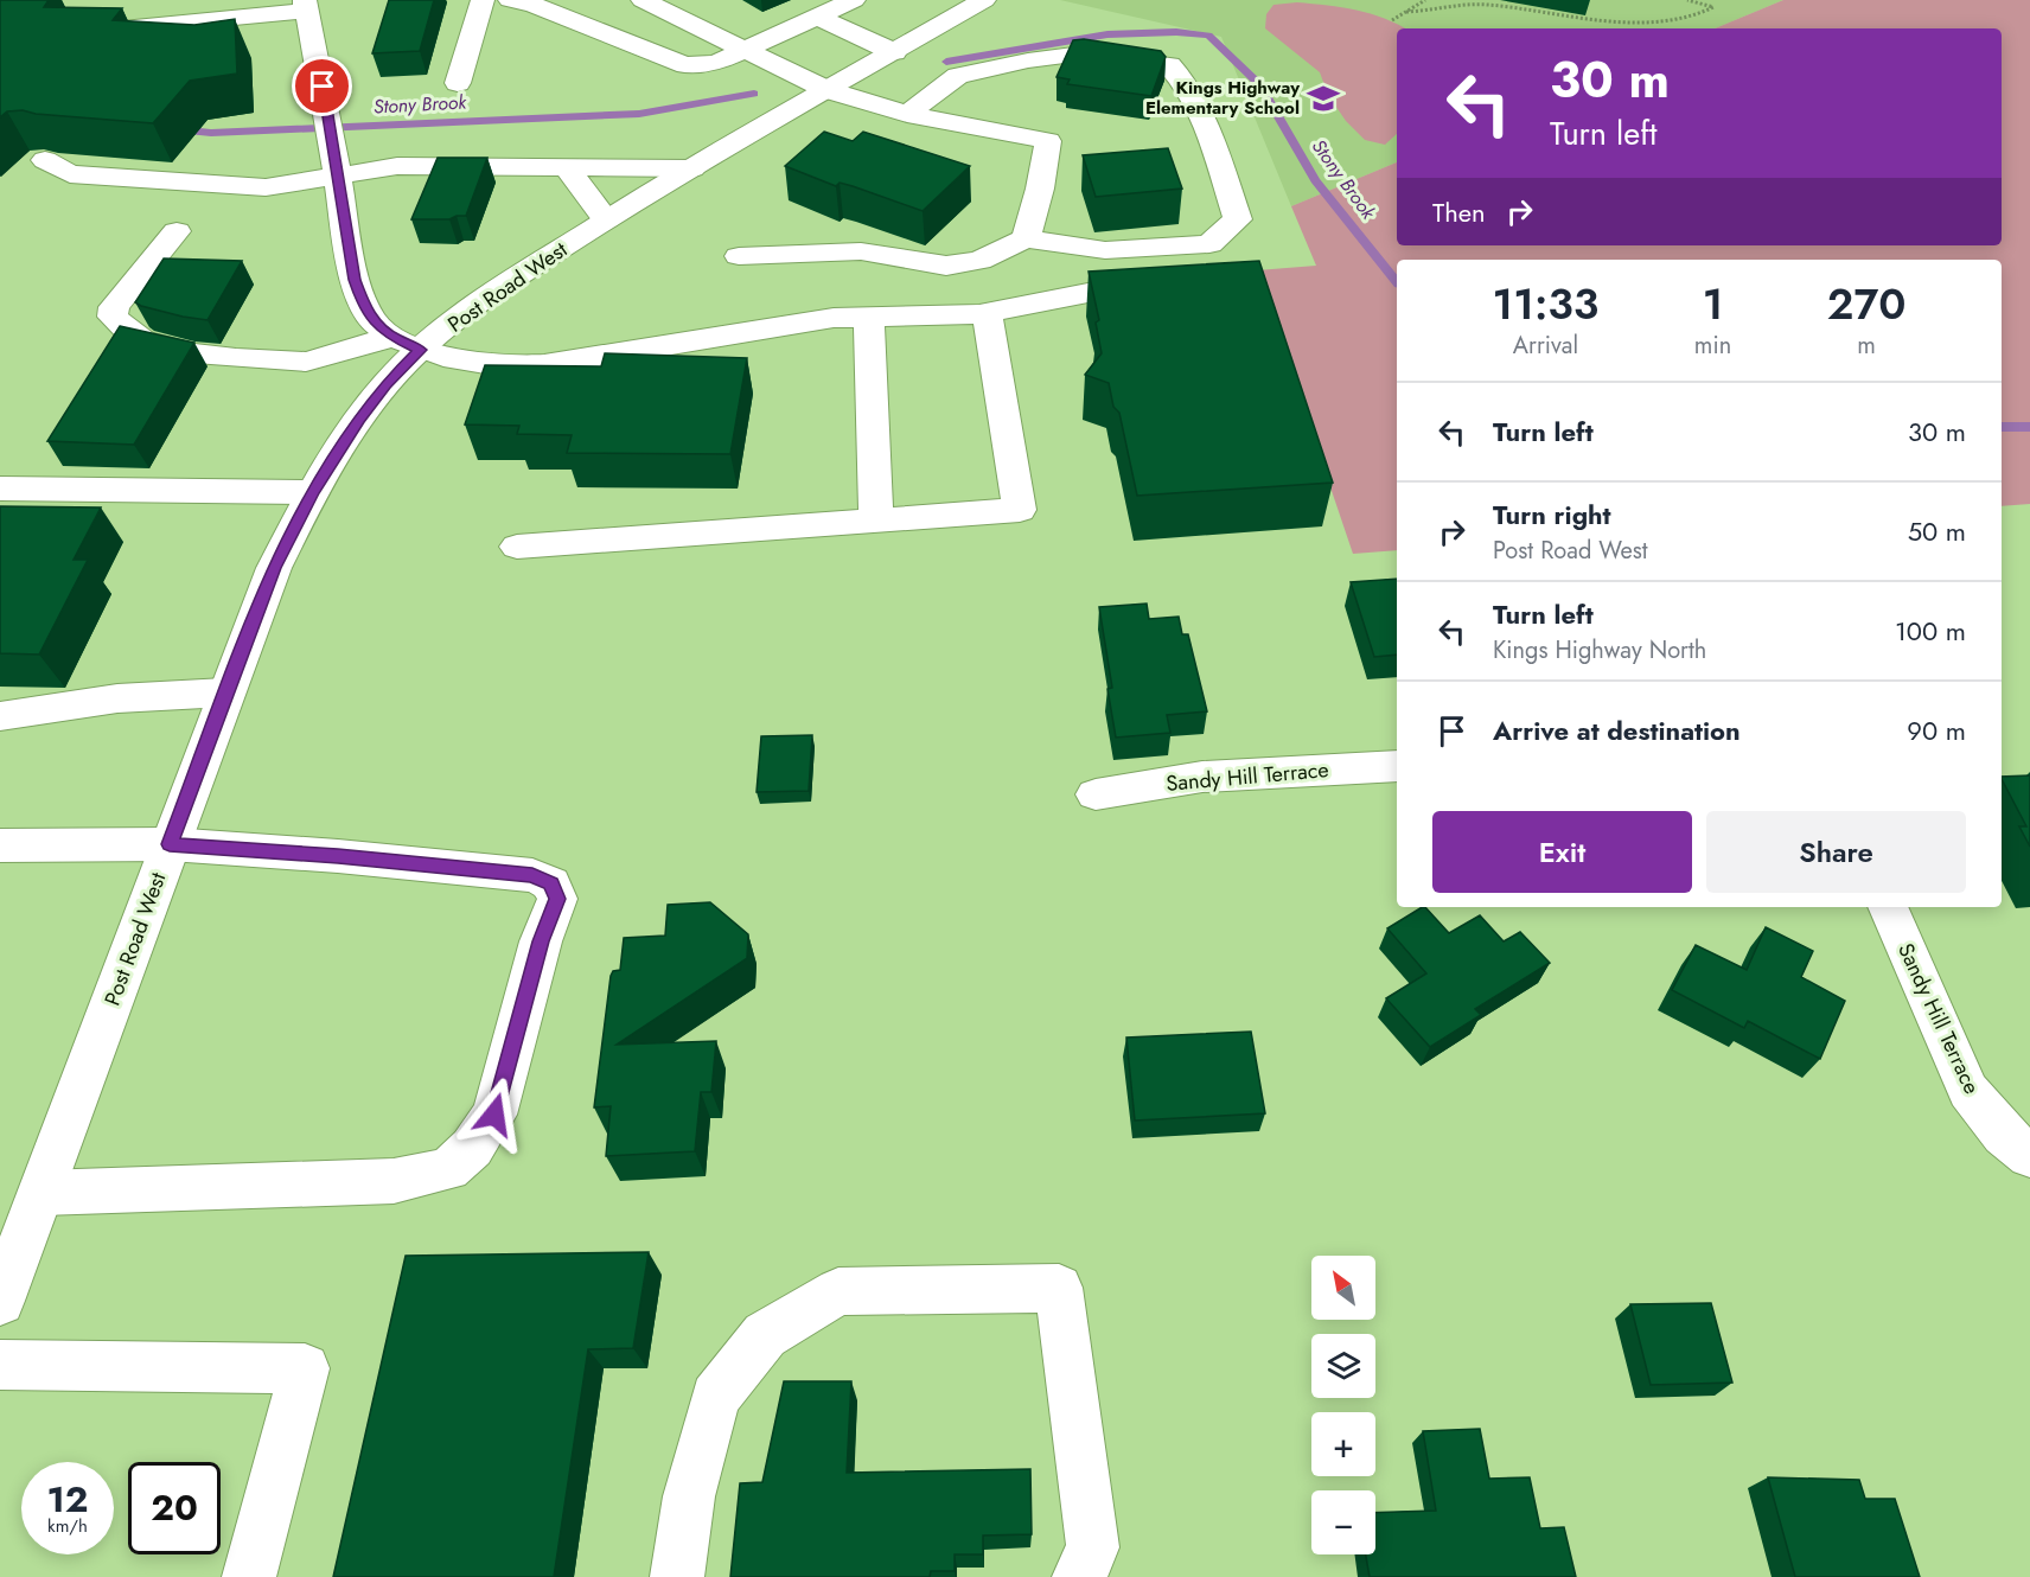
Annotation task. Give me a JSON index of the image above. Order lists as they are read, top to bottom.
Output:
{
  "streets": {
    "main road": ["Post Road West", "Sandy Hill Terrace"]
  },
  "water": ["Stony Brook"],
  "places": {
    "school or university": ["Kings Highway Elementary School"]
  },
  "north": "top left",
  "page": {
    "turn": ["30 m", "Turn left"],
    "then": "Then",
    "eta": [
      "11:33",
      "Arrival",
      "1",
      "min",
      "270",
      "m"
    ],
    "list": [
      {
        "name": "Turn left",
        "value": "30 m"
      },
      {
        "name": "Turn right",
        "note": "Post Road West",
        "value": "50 m"
      },
      {
        "name": "Turn left",
        "note": "Kings Highway North",
        "value": "100 m"
      },
      {
        "name": "Arrive at destination",
        "value": "90 m"
      }
    ],
    "buttons": ["Exit", "Share"],
    "map_buttons": ["+", "−"],
    "speed": "12 km/h",
    "limit": "20"
  }
}
